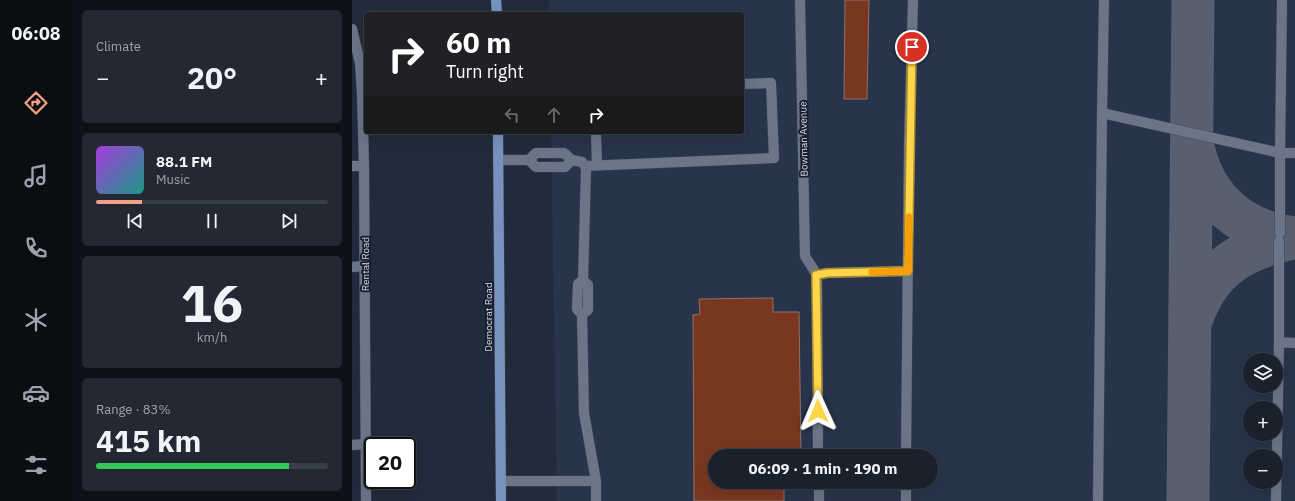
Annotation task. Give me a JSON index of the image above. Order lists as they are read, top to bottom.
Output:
{
  "streets": {
    "main road": ["Democrat Road"],
    "street": ["Bowman Avenue", "Rental Road"]
  },
  "page": {
    "tabs": "06:08",
    "tile": [
      "Climate",
      ["16", "km/h"],
      ["Range · 83%", "415 km"]
    ],
    "turn": ["60 m", "Turn right"],
    "heat": ["−", "20°", "+"],
    "song": ["88.1 FM", "Music"],
    "map_buttons": ["+", "−"],
    "limit": "20",
    "trip": "06:09 · 1 min · 190 m"
  }
}
